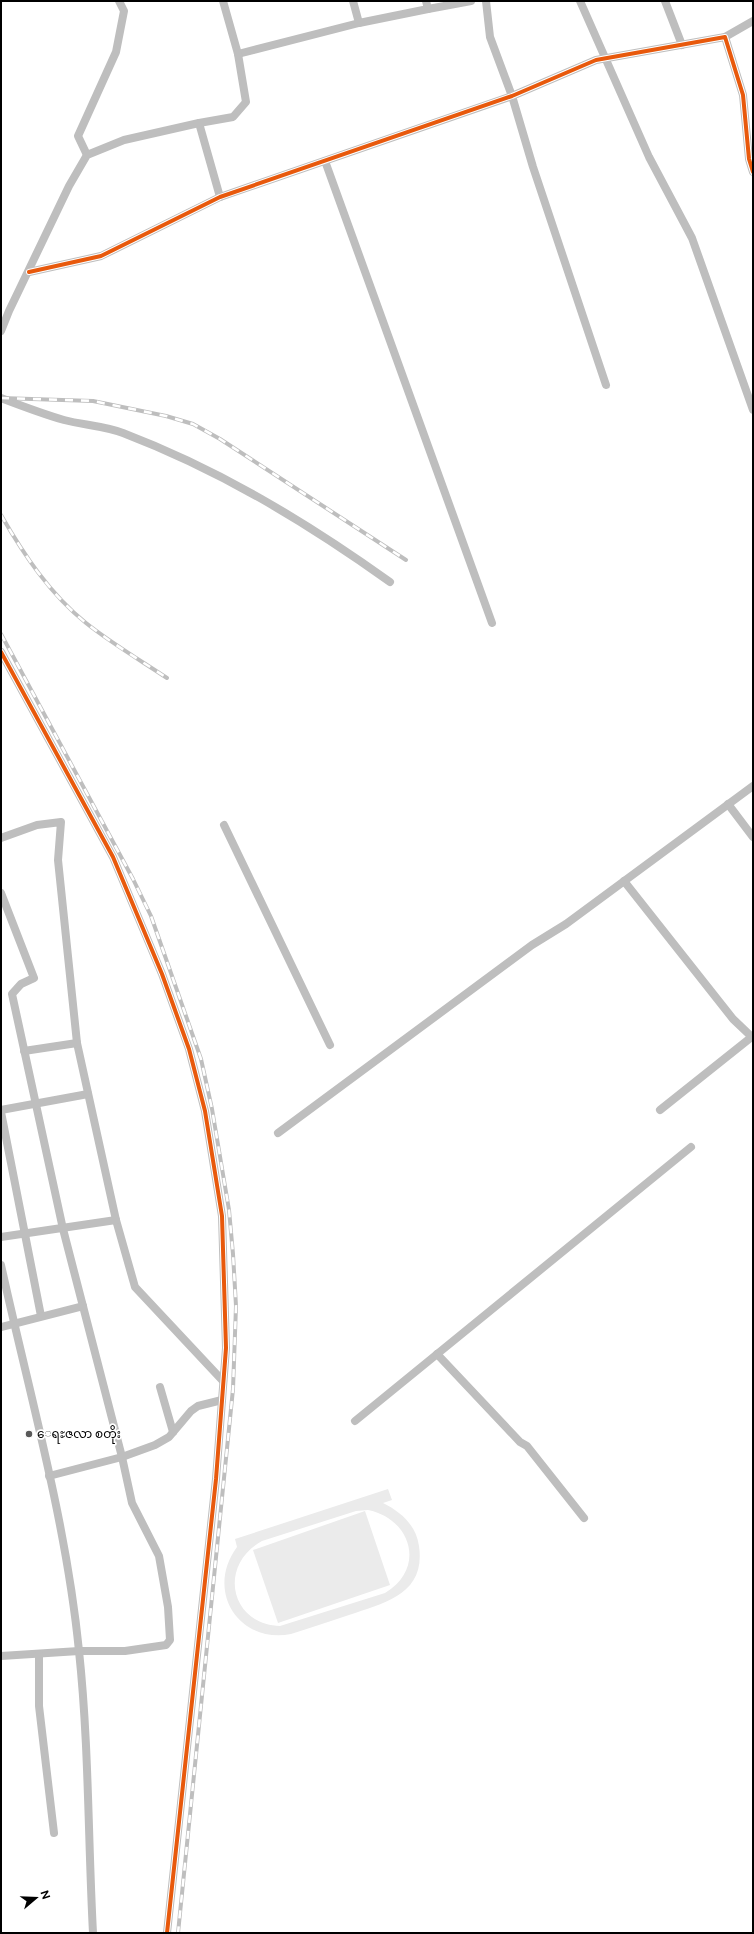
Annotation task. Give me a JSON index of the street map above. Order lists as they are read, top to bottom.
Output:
{
  "places": ["ေရႊဇလာ စတိုး"],
  "north": "right"
}
